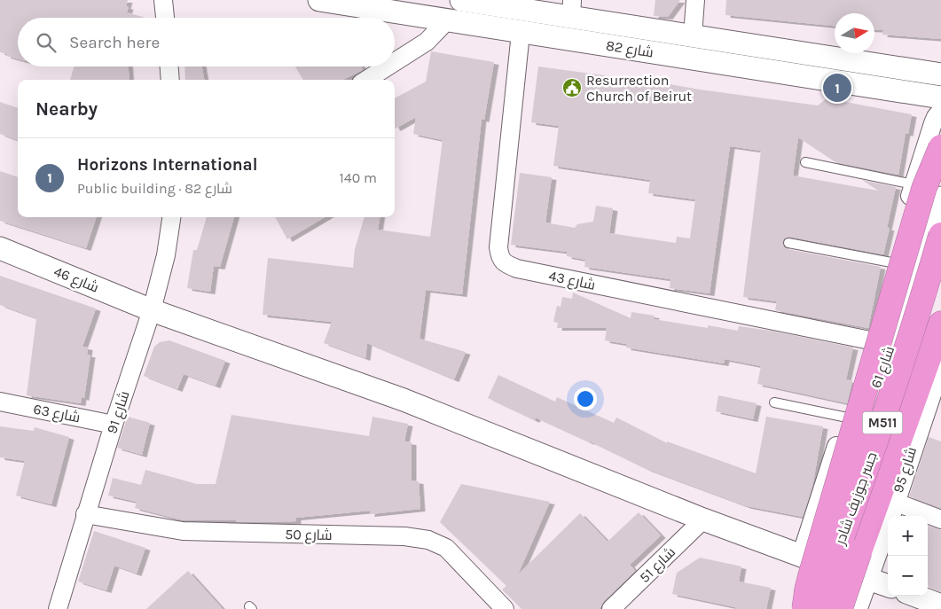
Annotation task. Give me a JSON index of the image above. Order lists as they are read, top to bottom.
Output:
{
  "streets": {
    "highway": ["M511", "جسر جوزيف شادر"],
    "street": [
      "شارع 82",
      "شارع 46",
      "شارع 43",
      "شارع 61",
      "شارع 91",
      "شارع 63",
      "شارع 95",
      "شارع 50",
      "شارع 51"
    ]
  },
  "crossings": [
    ["شارع 82", "شارع 43"],
    ["شارع 46", "شارع 61"],
    ["شارع 46", "شارع 91"],
    ["شارع 46", "شارع 95"],
    ["شارع 46", "شارع 51"],
    ["شارع 91", "شارع 63"],
    ["شارع 91", "شارع 50"]
  ],
  "places": {
    "public building": ["Resurrection Church of Beirut"]
  },
  "north": "right",
  "page": {
    "search": "Search here",
    "pins": "1",
    "heading": "Nearby",
    "list": [
      {
        "mark": "1",
        "name": "Horizons International",
        "note": "Public building · شارع 82",
        "value": "140 m"
      }
    ],
    "map_buttons": ["+", "−"]
  }
}
